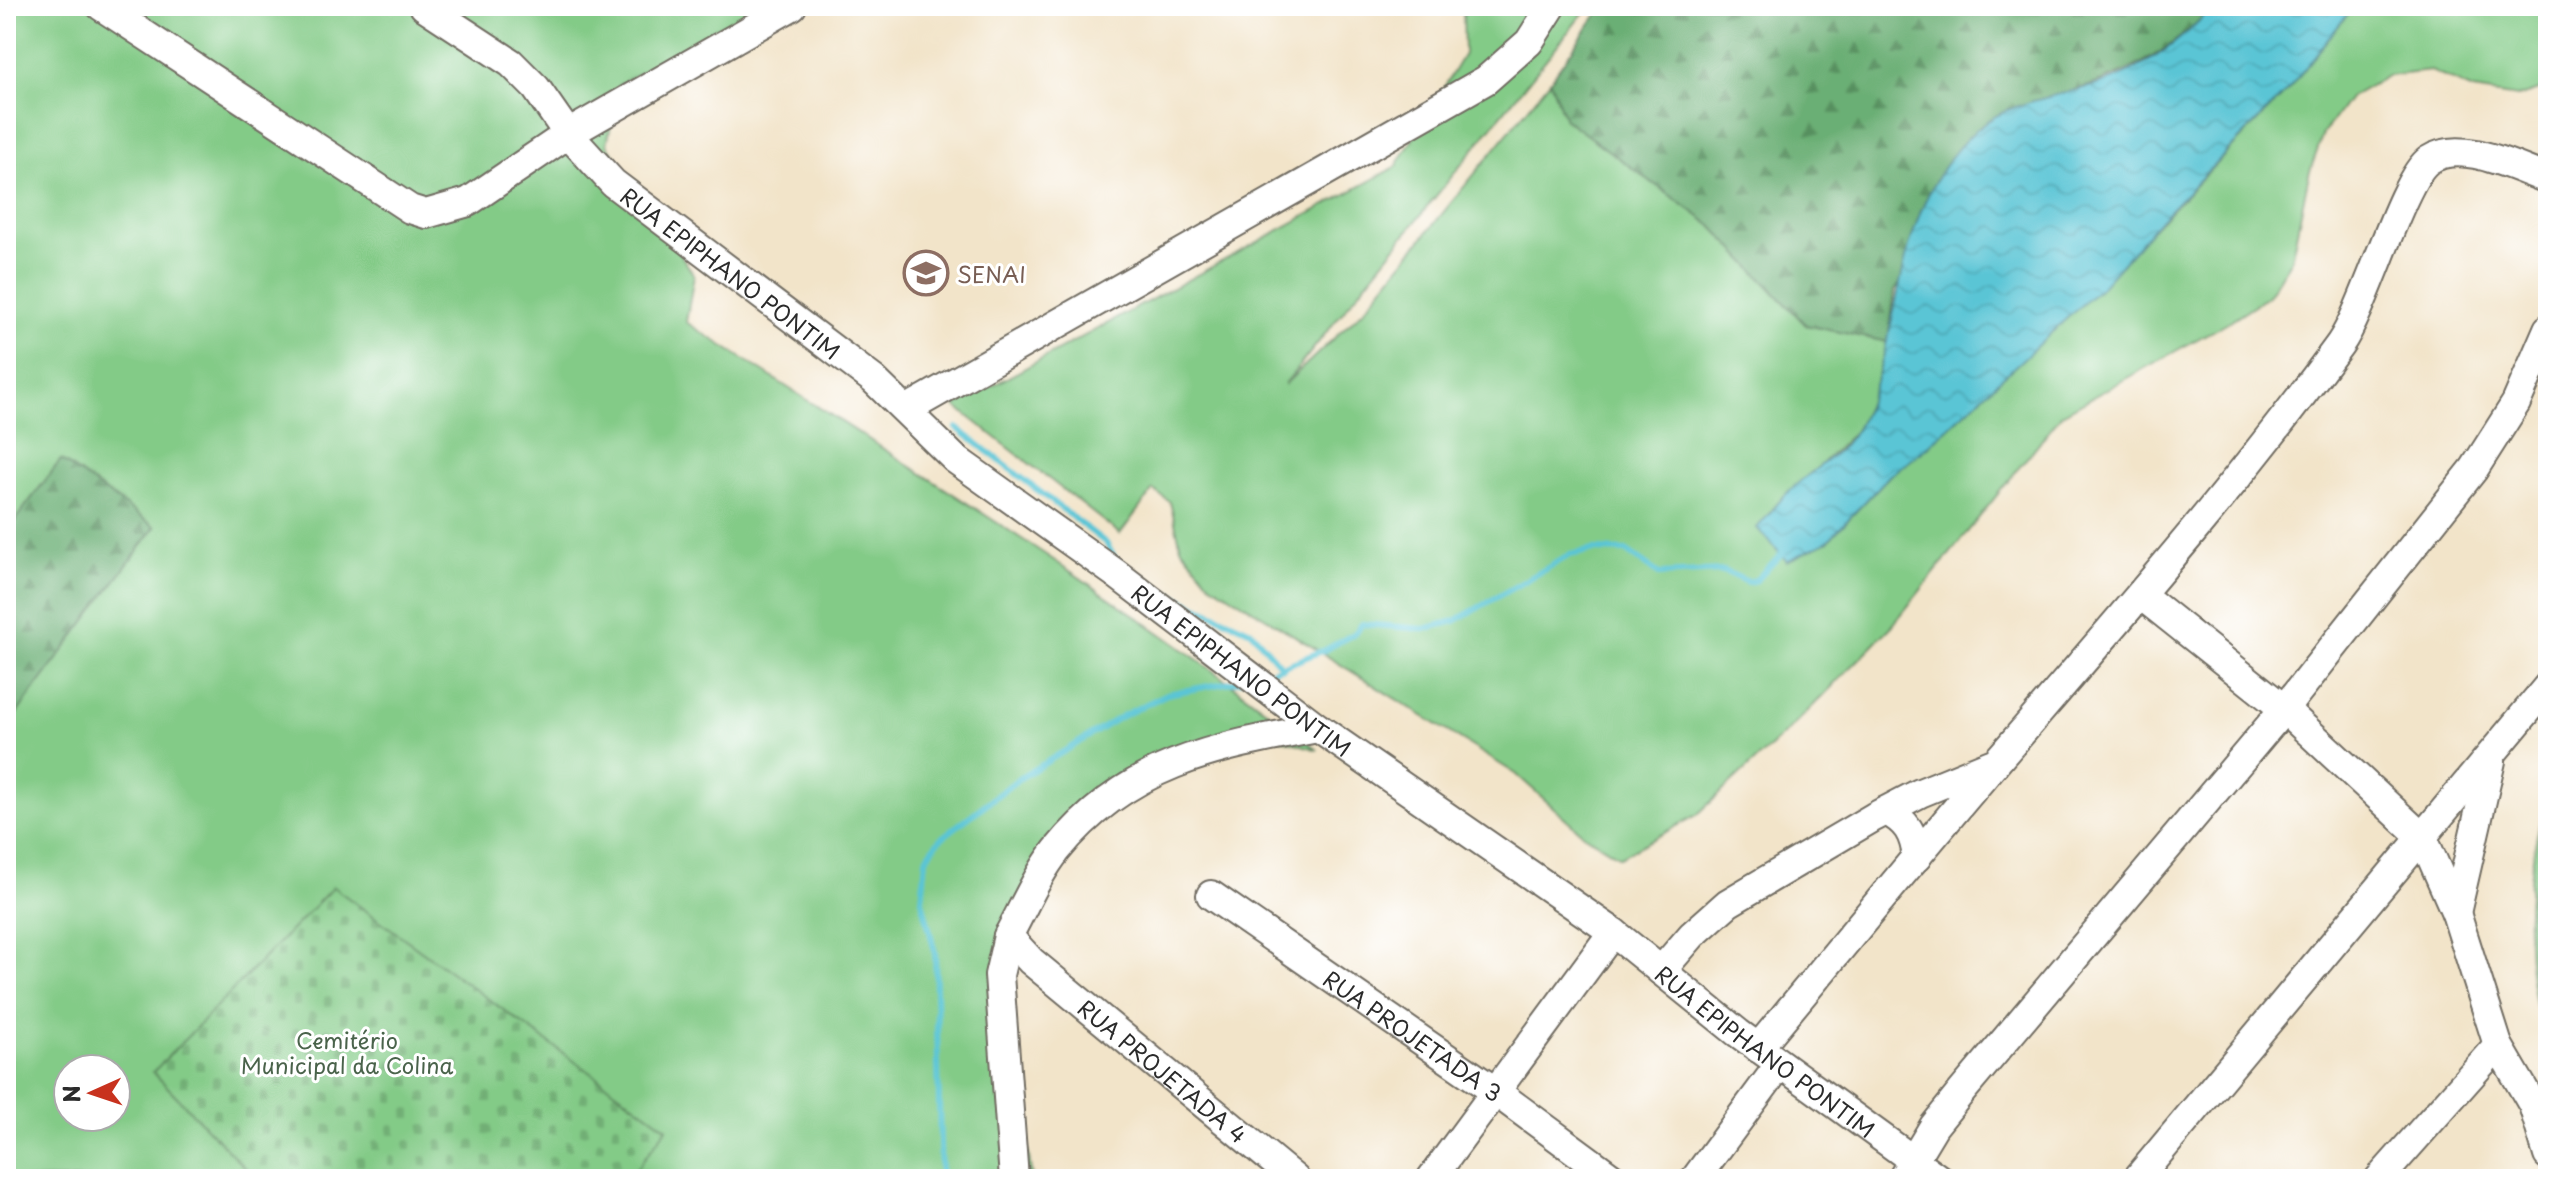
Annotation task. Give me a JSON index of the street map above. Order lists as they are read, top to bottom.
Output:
{
  "streets": {
    "street": ["RUA EPIPHANO PONTIM", "RUA PROJETADA 3", "RUA PROJETADA 4"]
  },
  "parks": ["Cemitério Municipal da Colina"],
  "places": {
    "school or university": ["SENAI"]
  },
  "north": "left"
}
